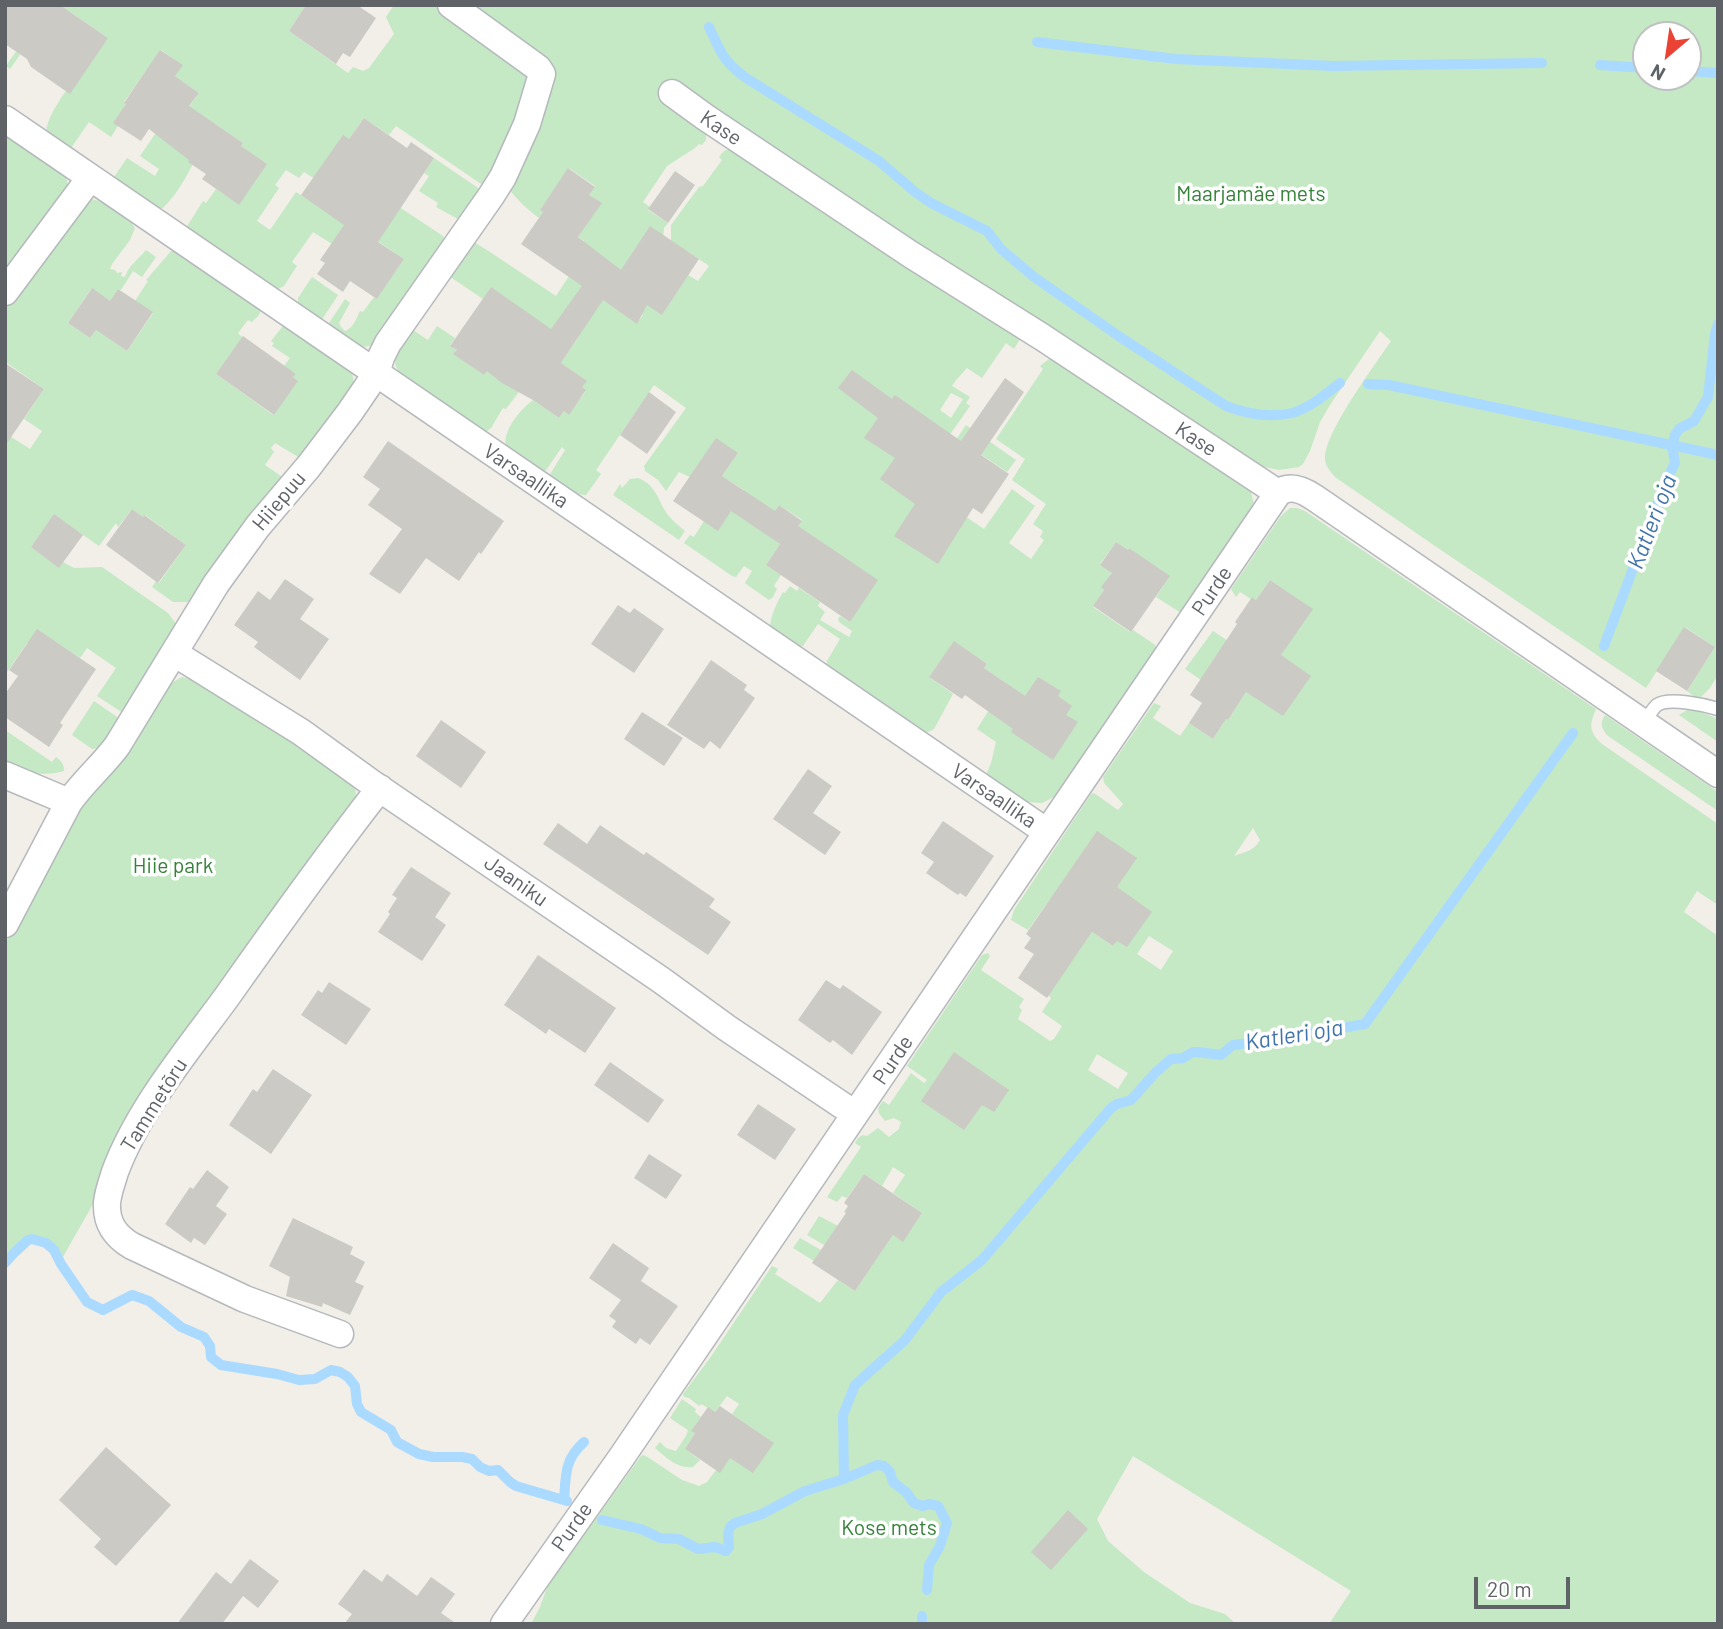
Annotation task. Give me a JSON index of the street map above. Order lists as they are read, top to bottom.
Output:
{
  "streets": {
    "street": [
      "Kase",
      "Varsaallika",
      "Hiiepuu",
      "Purde",
      "Jaaniku",
      "Tammetõru"
    ]
  },
  "crossings": [
    ["Kase", "Purde"],
    ["Varsaallika", "Hiiepuu"],
    ["Varsaallika", "Purde"],
    ["Hiiepuu", "Jaaniku"],
    ["Purde", "Jaaniku"],
    ["Jaaniku", "Tammetõru"]
  ],
  "water": ["Katleri oja"],
  "parks": ["Maarjamäe mets", "Hiie park", "Kose mets"],
  "scale_bar": "20 m",
  "north": "bottom left"
}
